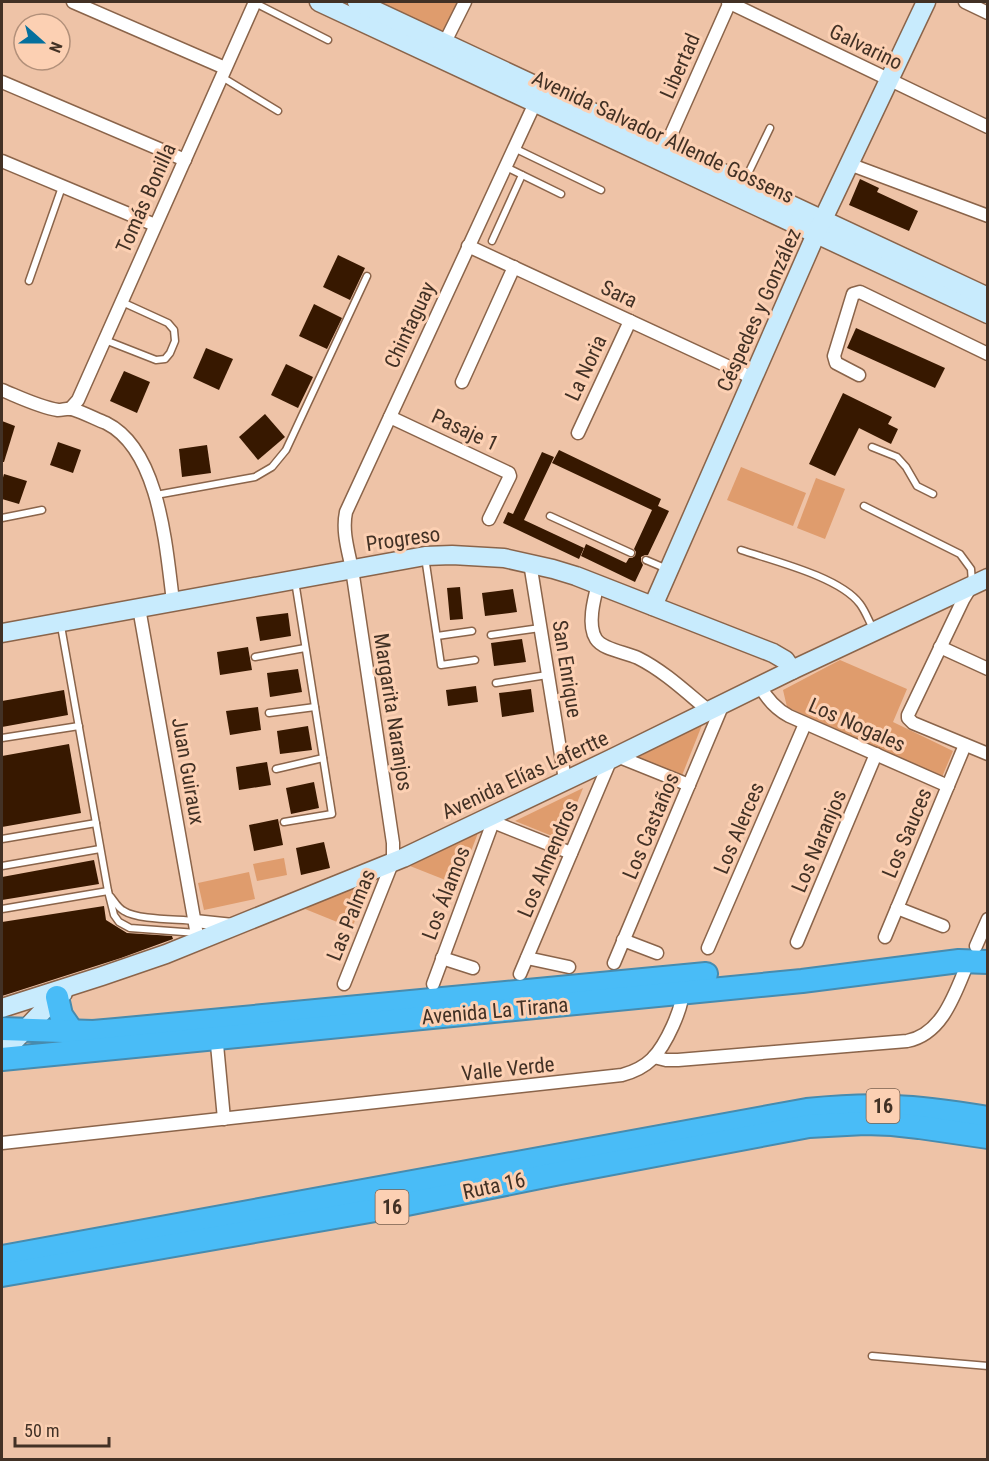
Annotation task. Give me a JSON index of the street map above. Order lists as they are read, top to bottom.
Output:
{
  "streets": {
    "highway": ["Avenida La Tirana", "16", "Ruta 16"],
    "street": [
      "Galvarino",
      "Libertad",
      "Avenida Salvador Allende Gossens",
      "Tomás Bonilla",
      "Sara",
      "Céspedes y González",
      "Chintaguay",
      "La Noria",
      "Pasaje 1",
      "Progreso",
      "San Enrique",
      "Margarita Naranjos",
      "Los Nogales",
      "Juan Guiraux",
      "Avenida Elías Lafertte",
      "Los Castaños",
      "Los Alerces",
      "Los Sauces",
      "Los Naranjos",
      "Los Almendros",
      "Los Álamos",
      "Las Palmas",
      "Valle Verde"
    ]
  },
  "crossings": [
    ["Galvarino", "Libertad"],
    ["Galvarino", "Céspedes y González"],
    ["Libertad", "Avenida Salvador Allende Gossens"],
    ["Avenida Salvador Allende Gossens", "Céspedes y González"],
    ["Avenida Salvador Allende Gossens", "Chintaguay"],
    ["Sara", "Céspedes y González"],
    ["Sara", "Chintaguay"],
    ["Sara", "La Noria"],
    ["Céspedes y González", "Progreso"],
    ["Chintaguay", "Pasaje 1"],
    ["Chintaguay", "Progreso"],
    ["Chintaguay", "Margarita Naranjos"],
    ["Progreso", "San Enrique"],
    ["Progreso", "Margarita Naranjos"],
    ["Progreso", "Juan Guiraux"],
    ["Progreso", "Avenida Elías Lafertte"],
    ["San Enrique", "Avenida Elías Lafertte"],
    ["Margarita Naranjos", "Avenida Elías Lafertte"],
    ["Margarita Naranjos", "Las Palmas"],
    ["Los Nogales", "Avenida Elías Lafertte"],
    ["Los Nogales", "Los Alerces"],
    ["Los Nogales", "Los Sauces"],
    ["Los Nogales", "Los Naranjos"],
    ["Juan Guiraux", "Avenida Elías Lafertte"],
    ["Avenida Elías Lafertte", "Los Castaños"],
    ["Avenida Elías Lafertte", "Los Almendros"],
    ["Avenida Elías Lafertte", "Los Álamos"],
    ["Avenida Elías Lafertte", "Las Palmas"],
    ["Avenida Elías Lafertte", "Avenida La Tirana"]
  ],
  "scale_bar": "50 m",
  "north": "right"
}
